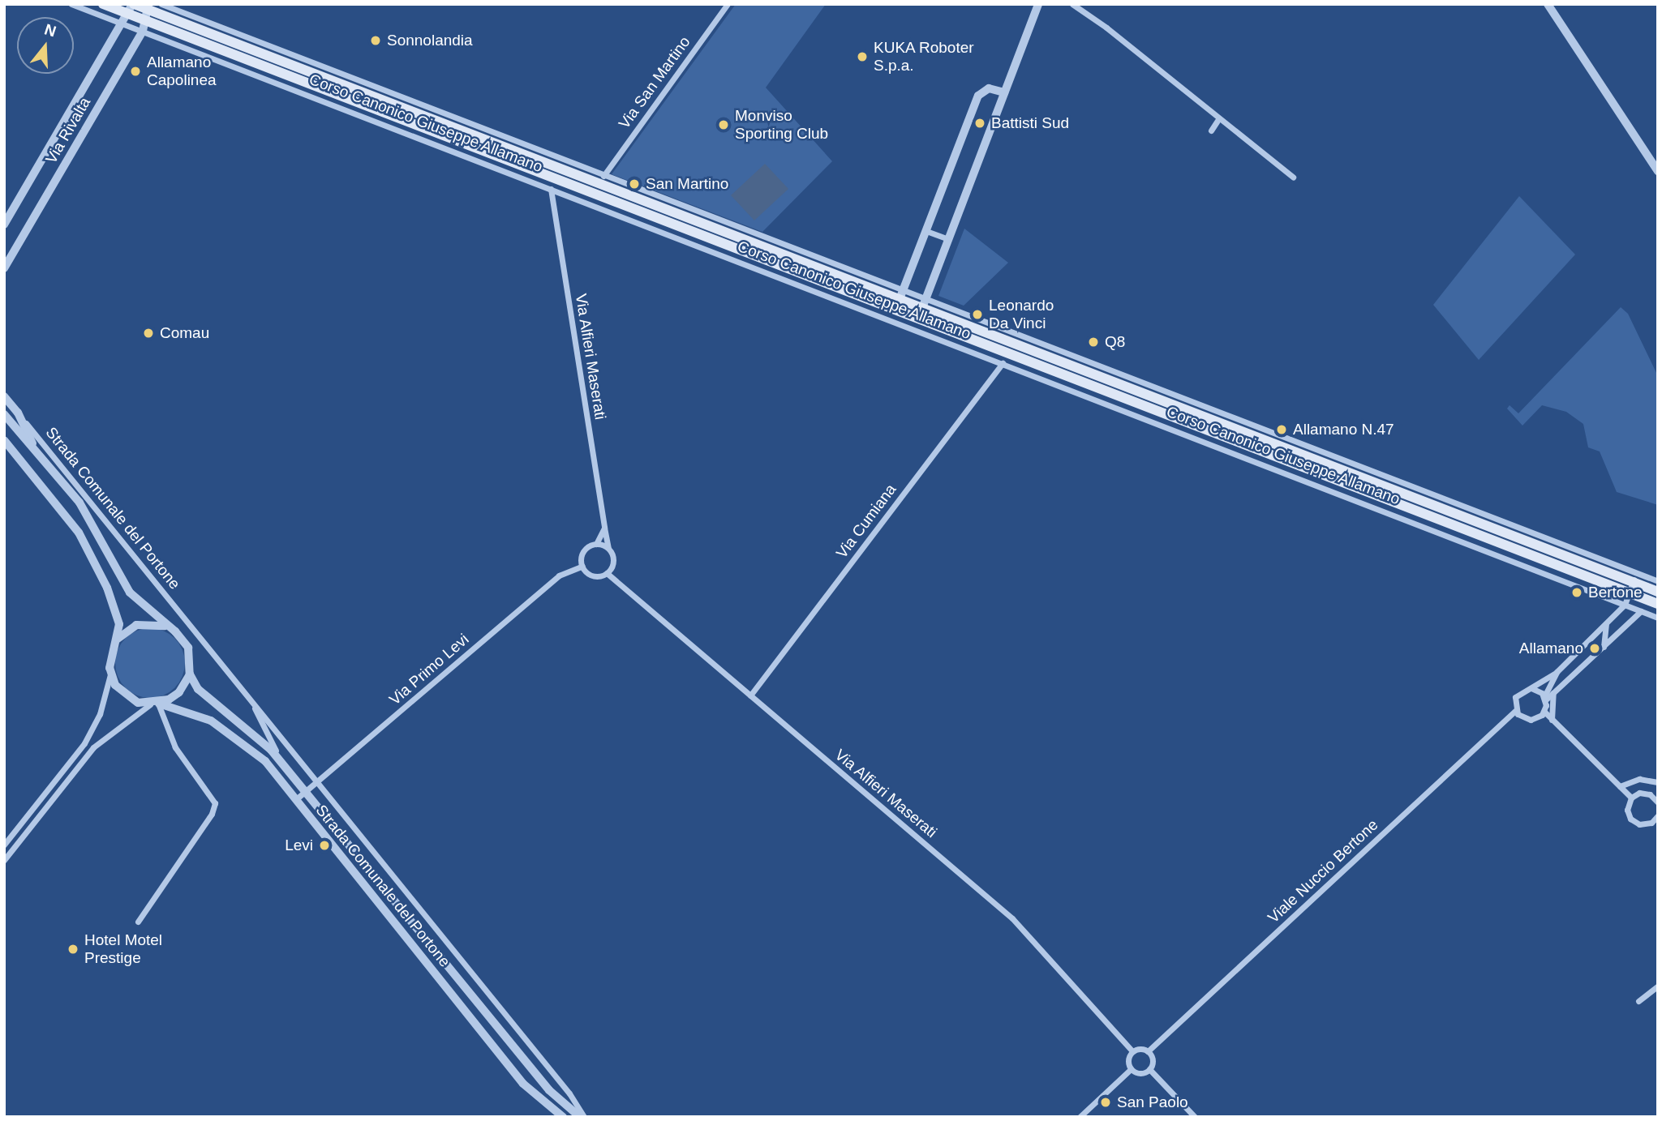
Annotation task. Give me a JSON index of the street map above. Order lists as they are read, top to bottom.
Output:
{
  "streets": {
    "main road": ["Corso Canonico Giuseppe Allamano"],
    "street": [
      "Via San Martino",
      "Via Rivalta",
      "Via Alfieri Maserati",
      "Strada Comunale del Portone",
      "Via Cumiana",
      "Via Primo Levi",
      "Viale Nuccio Bertone"
    ]
  },
  "crossings": [
    ["Via San Martino", "Corso Canonico Giuseppe Allamano"],
    ["Corso Canonico Giuseppe Allamano", "Via Rivalta"],
    ["Corso Canonico Giuseppe Allamano", "Via Alfieri Maserati"],
    ["Corso Canonico Giuseppe Allamano", "Via Cumiana"],
    ["Corso Canonico Giuseppe Allamano", "Viale Nuccio Bertone"],
    ["Via Alfieri Maserati", "Via Cumiana"],
    ["Via Alfieri Maserati", "Via Primo Levi"],
    ["Via Alfieri Maserati", "Viale Nuccio Bertone"],
    ["Strada Comunale del Portone", "Via Primo Levi"]
  ],
  "places": [
    "Sonnolandia",
    "KUKA Roboter S.p.a.",
    "Allamano Capolinea",
    "Battisti Sud",
    "Monviso Sporting Club",
    "San Martino",
    "Leonardo Da Vinci",
    "Comau",
    "Q8",
    "Allamano N.47",
    "Bertone",
    "Allamano",
    "Levi",
    "Hotel Motel Prestige",
    "San Paolo"
  ],
  "north": "top"
}
